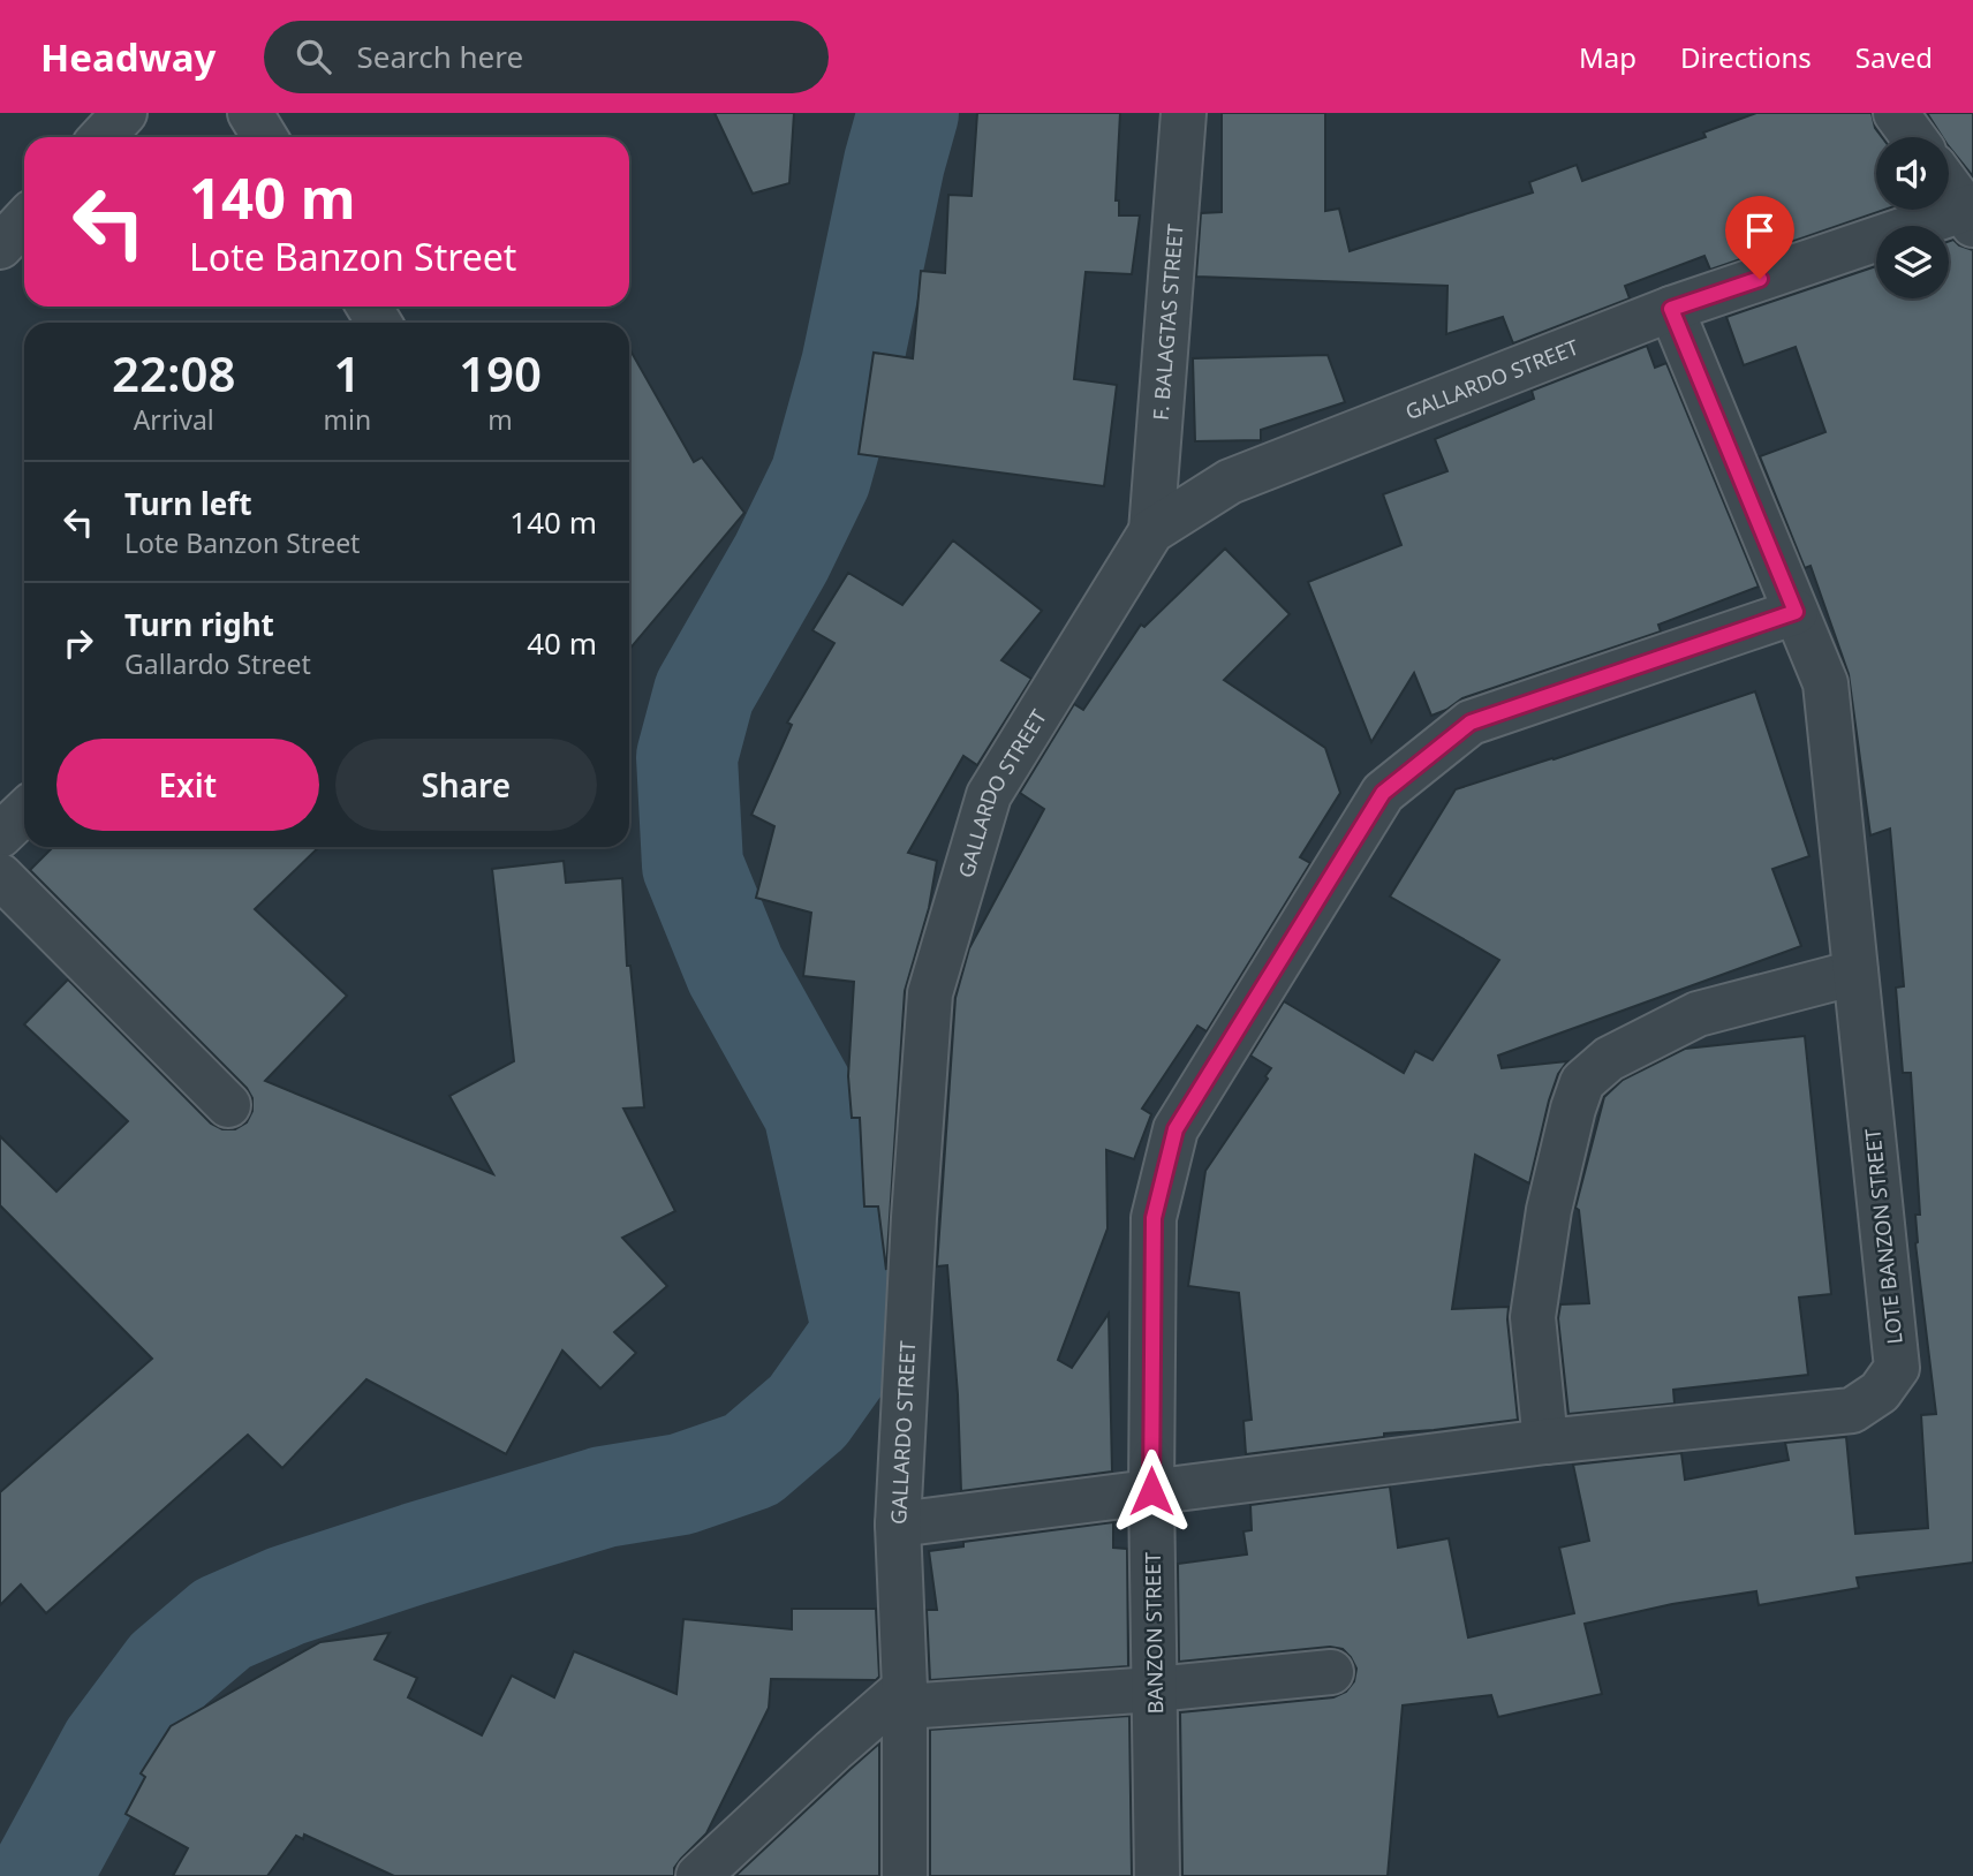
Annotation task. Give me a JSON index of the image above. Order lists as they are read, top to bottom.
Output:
{
  "streets": {
    "street": [
      "F. BALAGTAS STREET",
      "GALLARDO STREET",
      "LOTE BANZON STREET",
      "BANZON STREET"
    ]
  },
  "crossings": [
    ["F. BALAGTAS STREET", "GALLARDO STREET"],
    ["GALLARDO STREET", "LOTE BANZON STREET"],
    ["LOTE BANZON STREET", "BANZON STREET"]
  ],
  "page": {
    "header": "Headway",
    "search": "Search here",
    "nav": ["Map", "Directions", "Saved"],
    "turn": ["140 m", "Lote Banzon Street"],
    "eta": [
      "22:08",
      "Arrival",
      "1",
      "min",
      "190",
      "m"
    ],
    "list": [
      {
        "name": "Turn left",
        "note": "Lote Banzon Street",
        "value": "140 m"
      },
      {
        "name": "Turn right",
        "note": "Gallardo Street",
        "value": "40 m"
      }
    ],
    "buttons": ["Exit", "Share"]
  }
}
